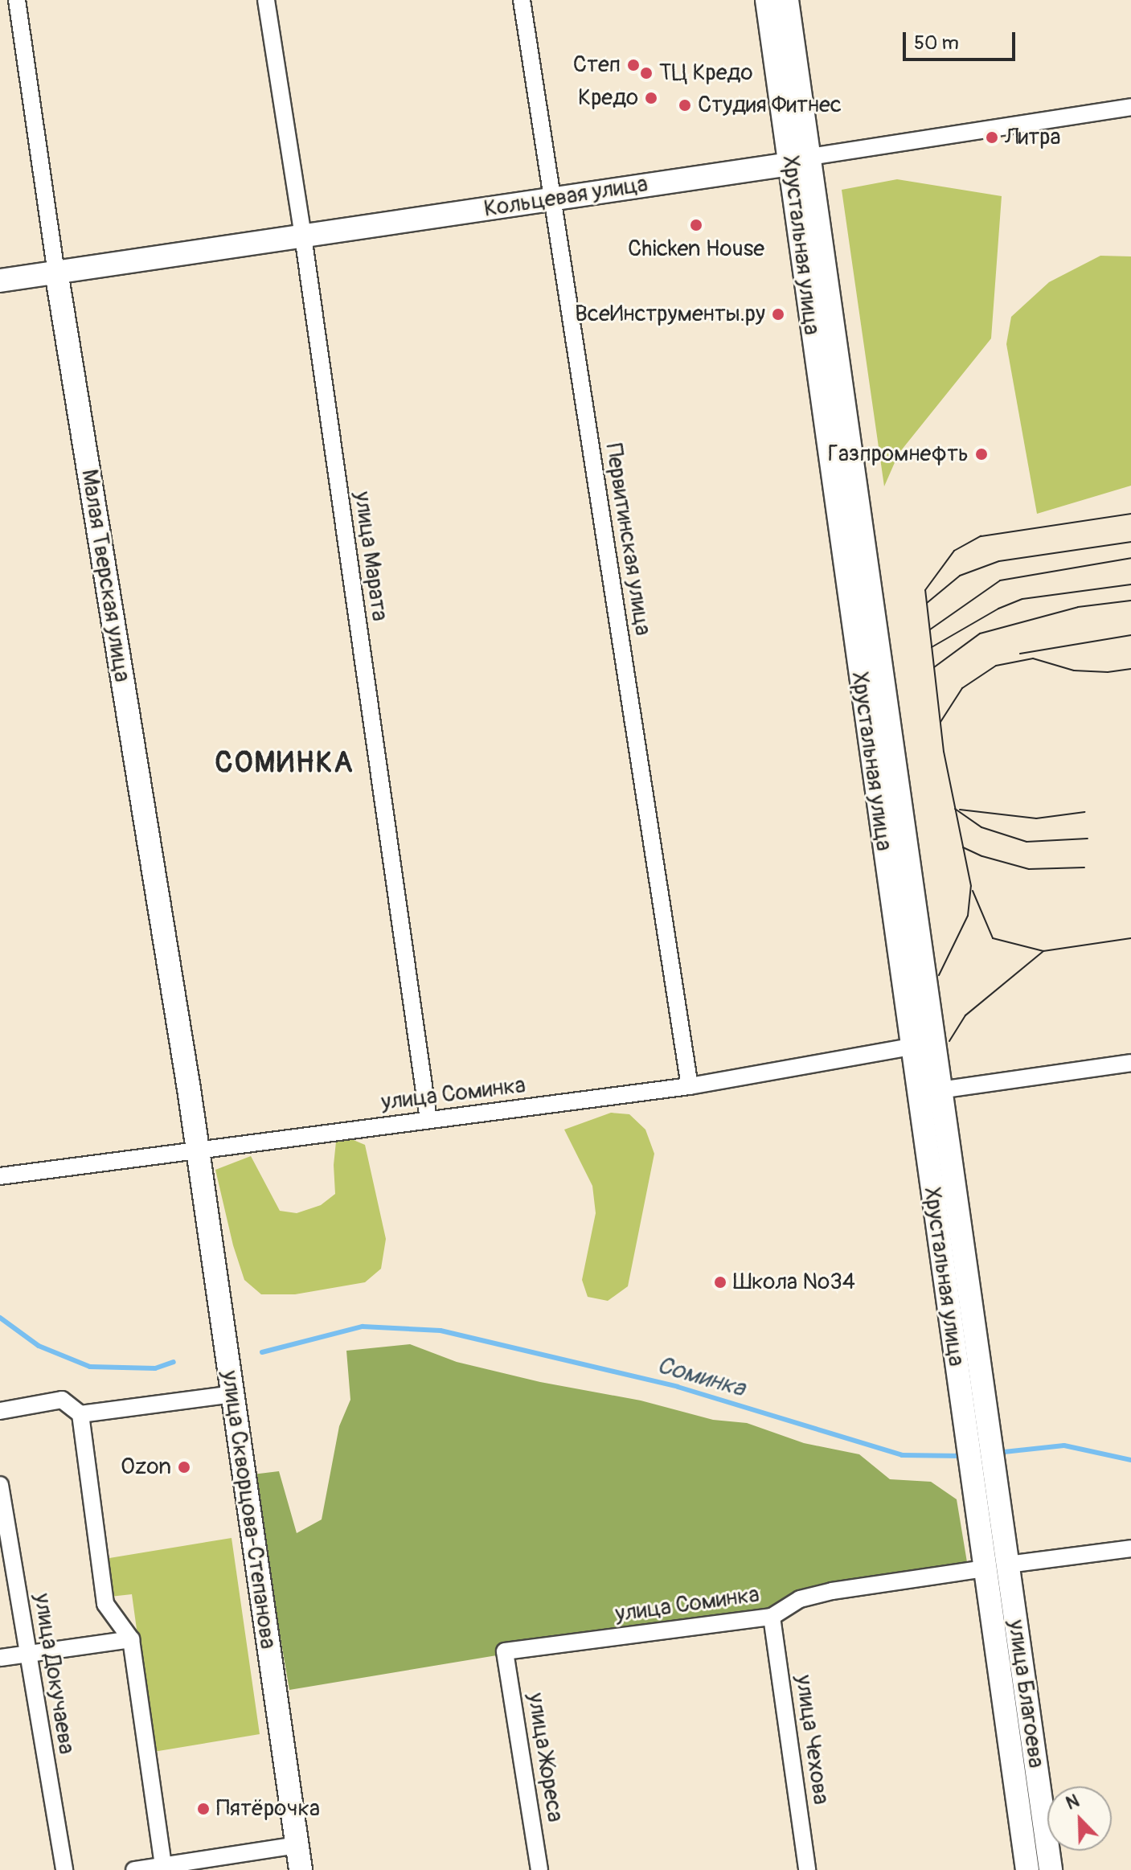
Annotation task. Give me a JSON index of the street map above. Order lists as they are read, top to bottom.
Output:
{
  "streets": {
    "main road": [
      "Кольцевая улица",
      "Хрустальная улица",
      "Малая Тверская улица",
      "улица Скворцова-Степанова",
      "улица Благоева"
    ],
    "street": [
      "Первитинская улица",
      "улица Марата",
      "улица Соминка",
      "улица Докучаева",
      "улица Чехова",
      "улица Жореса"
    ]
  },
  "crossings": [
    ["Кольцевая улица", "Хрустальная улица"],
    ["Кольцевая улица", "Первитинская улица"],
    ["Кольцевая улица", "улица Марата"],
    ["Кольцевая улица", "Малая Тверская улица"],
    ["Хрустальная улица", "улица Соминка"],
    ["Хрустальная улица", "улица Благоева"],
    ["Первитинская улица", "улица Соминка"],
    ["улица Марата", "улица Соминка"],
    ["Малая Тверская улица", "улица Соминка"],
    ["Малая Тверская улица", "улица Скворцова-Степанова"],
    ["улица Соминка", "улица Скворцова-Степанова"],
    ["улица Соминка", "улица Благоева"],
    ["улица Соминка", "улица Чехова"],
    ["улица Соминка", "улица Жореса"]
  ],
  "districts": ["СОМИНКА"],
  "water": ["Соминка"],
  "places": [
    "Степ",
    "ТЦ Кредо",
    "Кредо",
    "Студия Фитнес",
    "Литра",
    "Chicken House",
    "ВсеИнструменты.ру",
    "Газпромнефть",
    "Школа №34",
    "Ozon",
    "Пятёрочка"
  ],
  "scale_bar": "50 m",
  "north": "top left"
}
